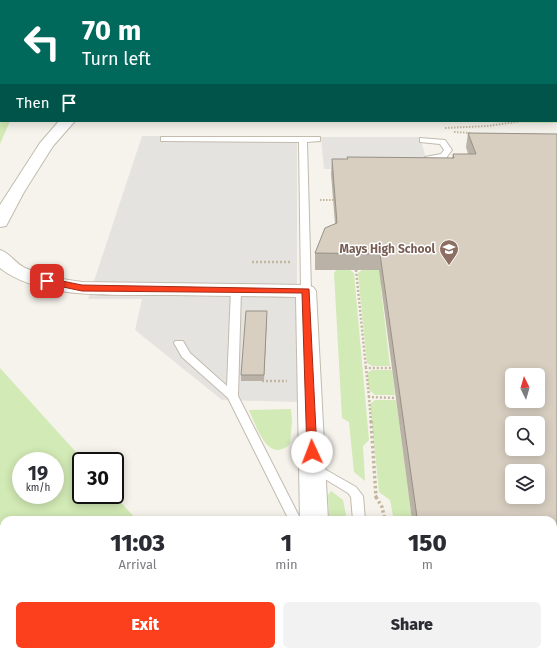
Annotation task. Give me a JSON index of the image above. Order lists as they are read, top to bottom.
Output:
{
  "places": {
    "school or university": ["Mays High School"]
  },
  "north": "top",
  "page": {
    "turn": ["70 m", "Turn left"],
    "then": "Then",
    "speed": "19 km/h",
    "limit": "30",
    "eta": [
      "11:03",
      "Arrival",
      "1",
      "min",
      "150",
      "m"
    ],
    "buttons": ["Exit", "Share"]
  }
}
